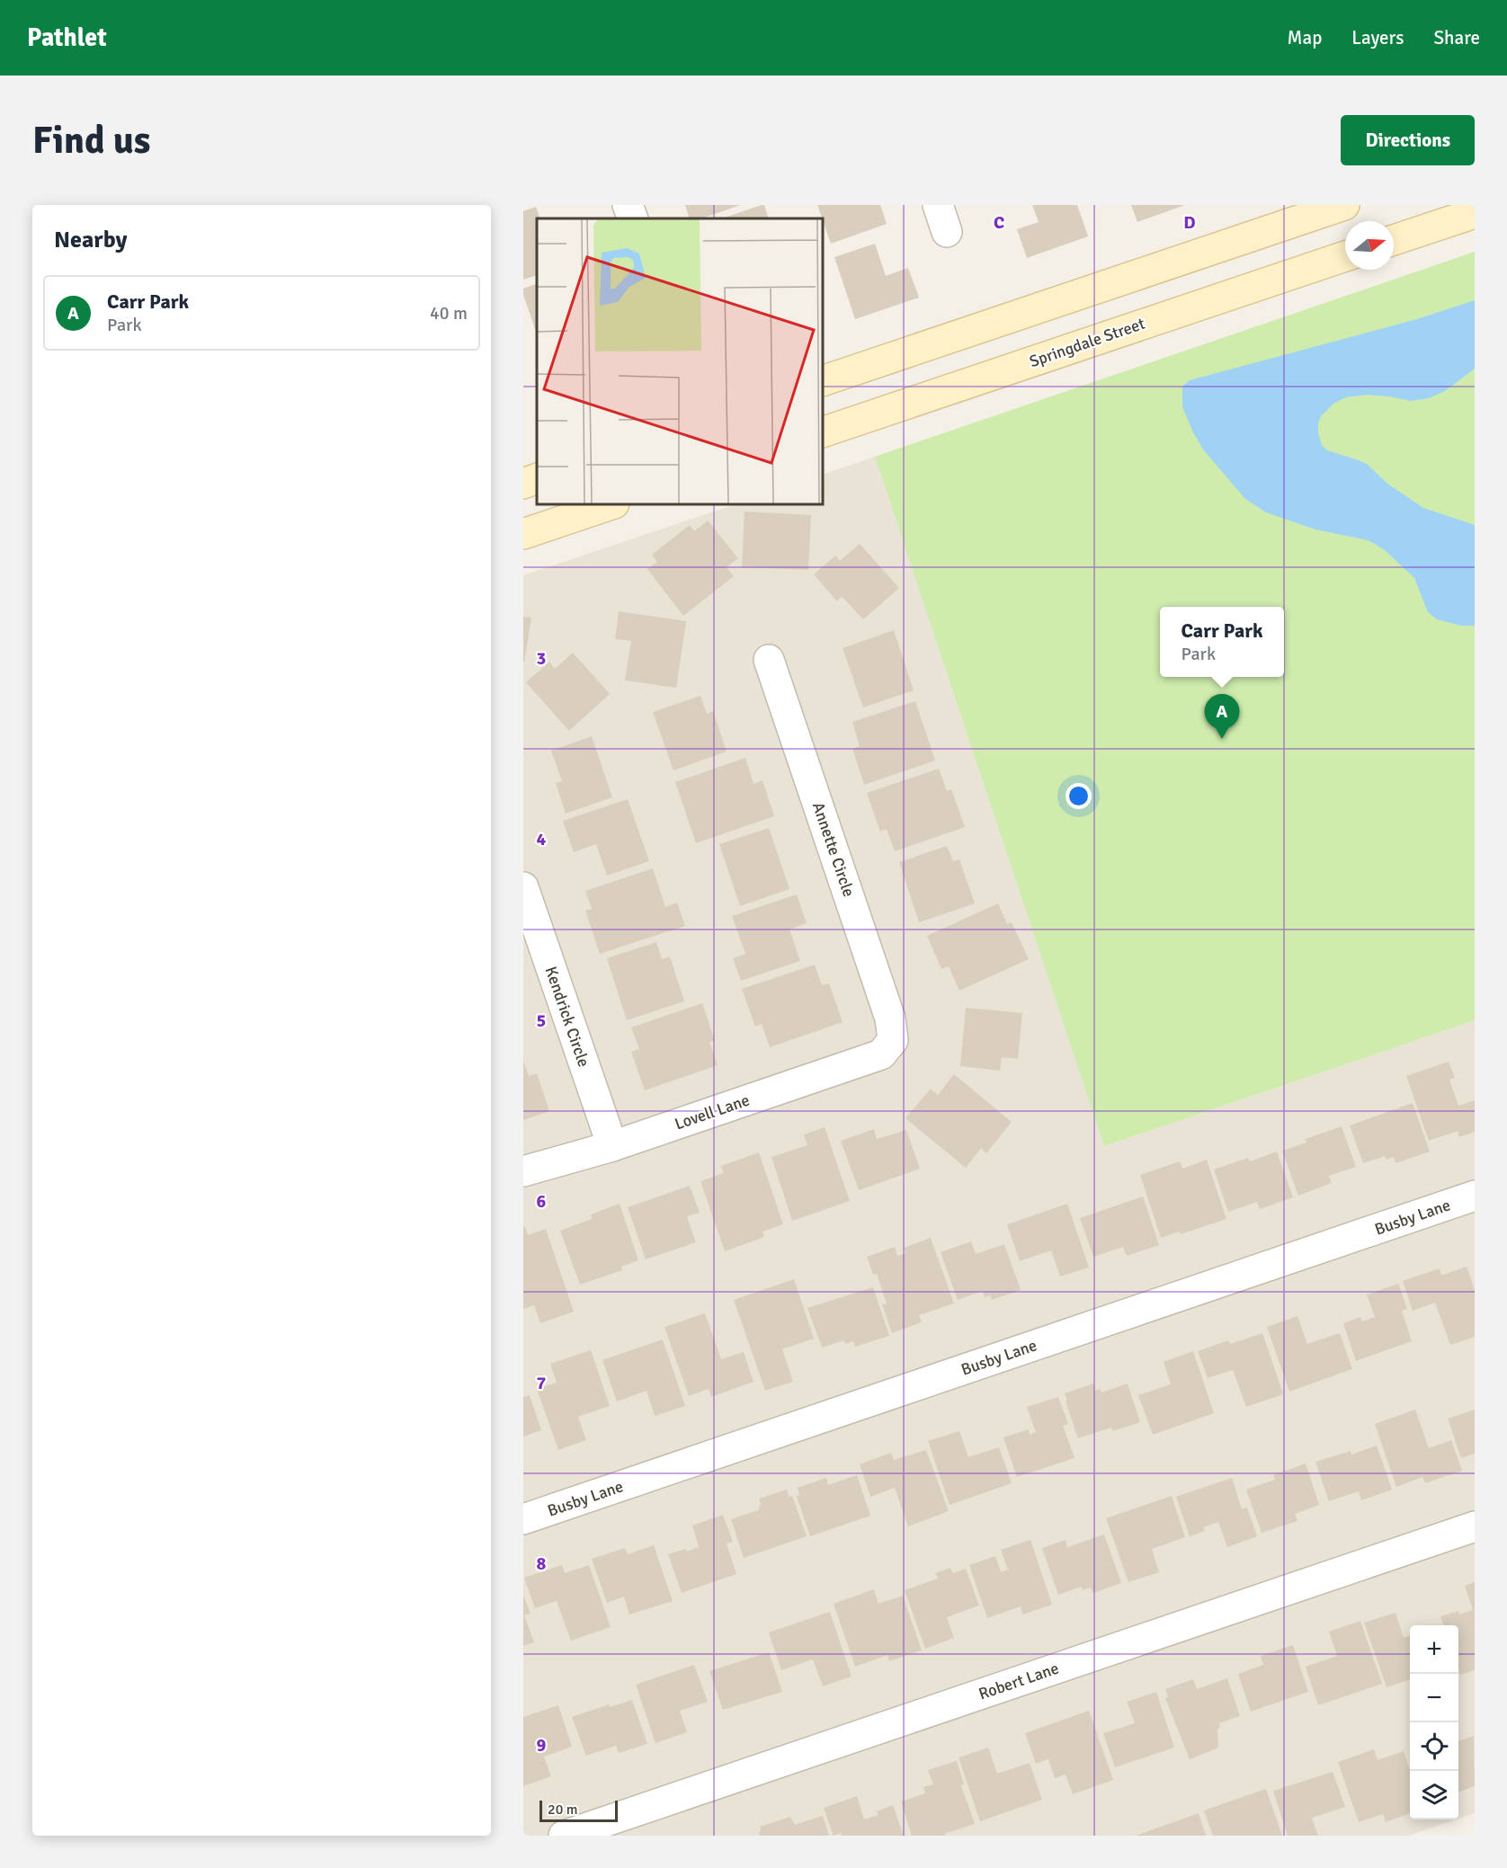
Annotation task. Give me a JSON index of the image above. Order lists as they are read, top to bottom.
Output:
{
  "streets": {
    "main road": ["Springdale Street"],
    "street": [
      "Annette Circle",
      "Kendrick Circle",
      "Lovell Lane",
      "Busby Lane",
      "Robert Lane"
    ]
  },
  "crossings": [
    ["Annette Circle", "Lovell Lane"],
    ["Kendrick Circle", "Lovell Lane"]
  ],
  "scale_bar": "20 m",
  "north": "right",
  "page": {
    "header": "Pathlet",
    "nav": ["Map", "Layers", "Share"],
    "buttons": "Directions",
    "title": "Find us",
    "heading": "Nearby",
    "list": [
      {
        "mark": "A",
        "name": "Carr Park",
        "note": "Park",
        "value": "40 m"
      }
    ],
    "popup": ["Carr Park", "Park"],
    "pins": "A",
    "map_buttons": ["+", "−"],
    "scale": "20 m"
  },
  "grid": {
    "columns": ["C", "D"],
    "rows": [
      "3",
      "4",
      "5",
      "6",
      "7",
      "8",
      "9"
    ]
  }
}
